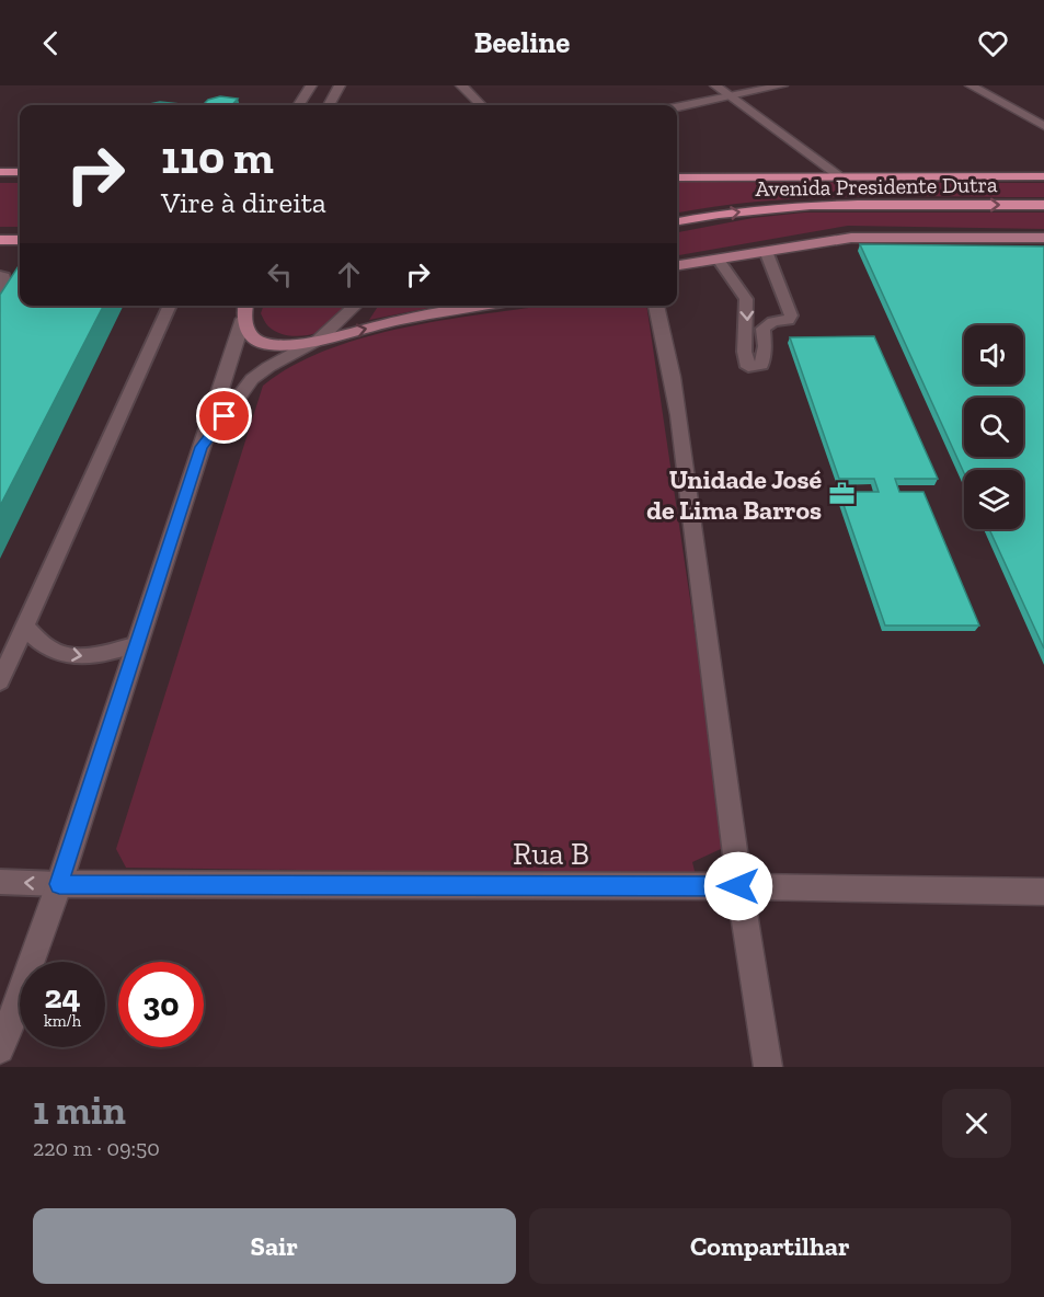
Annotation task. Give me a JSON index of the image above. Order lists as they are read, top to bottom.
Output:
{
  "streets": {
    "highway": ["Avenida Presidente Dutra"],
    "street": ["Rua B"]
  },
  "places": {
    "office": ["Unidade José de Lima Barros"]
  },
  "page": {
    "header": "Beeline",
    "turn": ["110 m", "Vire à direita"],
    "speed": "24 km/h",
    "limit": "30",
    "heading": ["1 min", "220 m · 09:50"],
    "buttons": ["Sair", "Compartilhar"]
  }
}
